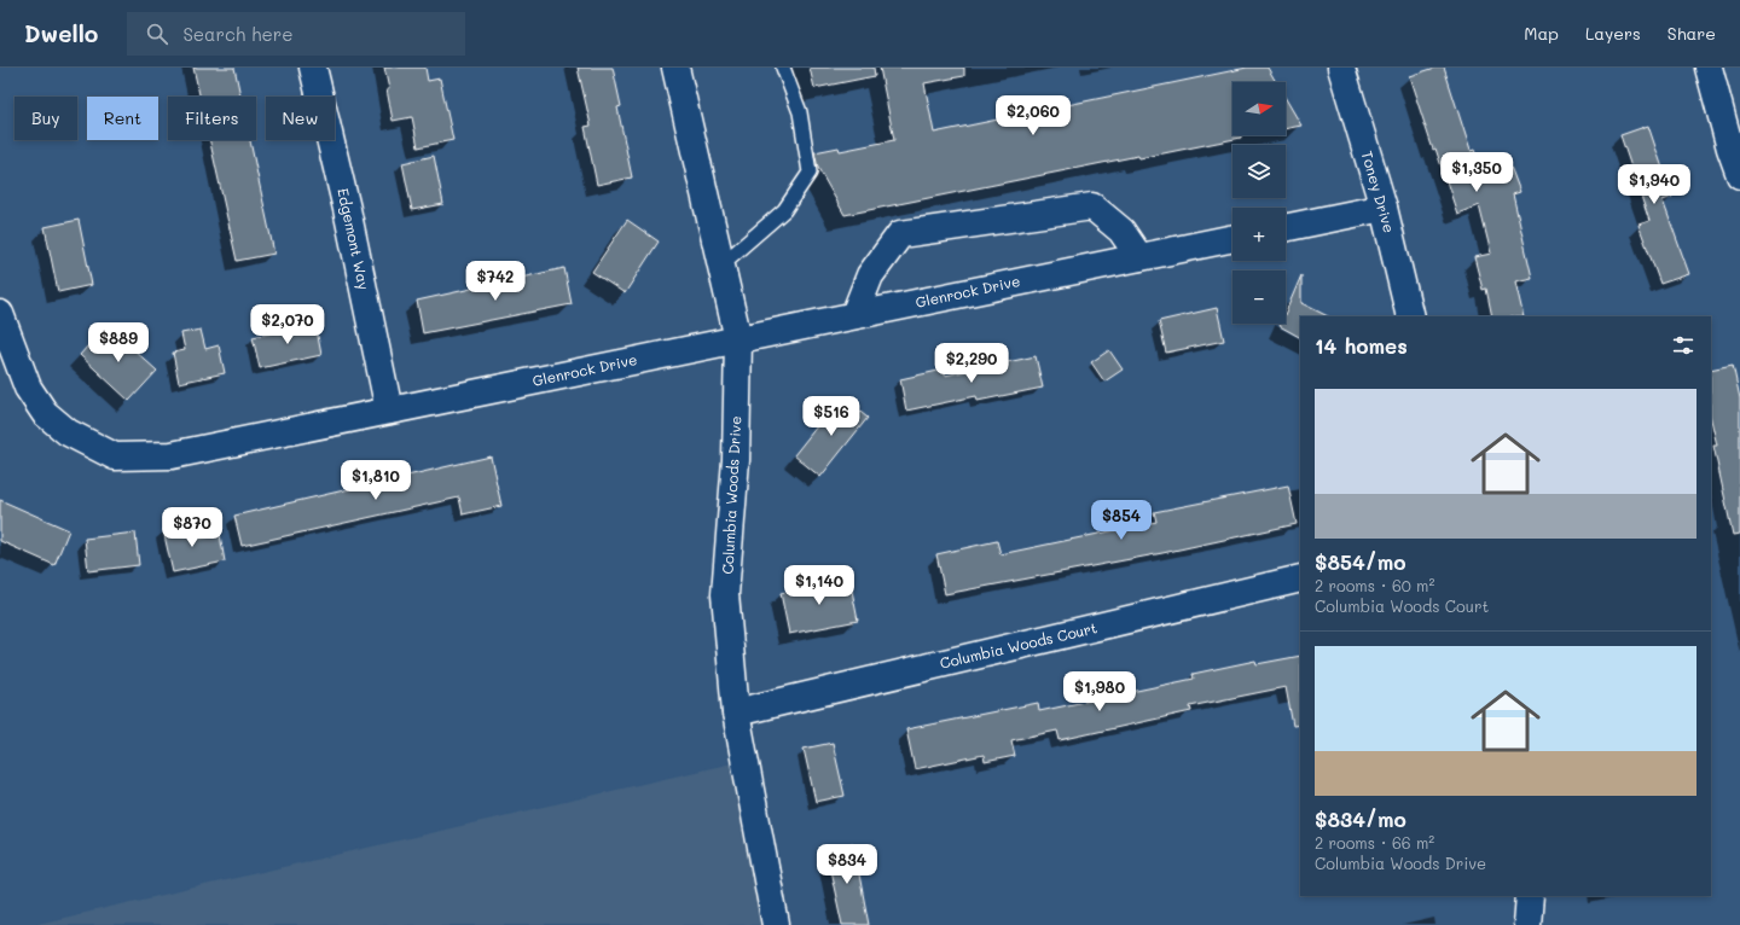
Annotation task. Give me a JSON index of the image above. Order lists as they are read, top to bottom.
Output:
{
  "streets": {
    "street": [
      "Toney Drive",
      "Edgemont Way",
      "Glenrock Drive",
      "Columbia Woods Drive",
      "Columbia Woods Court"
    ]
  },
  "crossings": [
    ["Edgemont Way", "Glenrock Drive"],
    ["Glenrock Drive", "Columbia Woods Drive"],
    ["Columbia Woods Drive", "Columbia Woods Court"]
  ],
  "north": "right",
  "page": {
    "header": "Dwello",
    "search": "Search here",
    "nav": ["Map", "Layers", "Share"],
    "map_buttons": ["+", "−"],
    "price": [
      "$2,060",
      "$1,350",
      "$1,940",
      "$742",
      "$2,070",
      "$889",
      "$2,290",
      "$516",
      "$1,810",
      "$854",
      "$870",
      "$1,140",
      "$1,980",
      "$834"
    ],
    "chip": [
      "Buy",
      "Rent",
      "Filters",
      "New"
    ],
    "heading": "14 homes",
    "list": [
      {
        "name": "$854/mo",
        "note": "2 rooms · 60 m² · Columbia Woods Court"
      },
      {
        "name": "$834/mo",
        "note": "2 rooms · 66 m² · Columbia Woods Drive"
      }
    ]
  }
}
